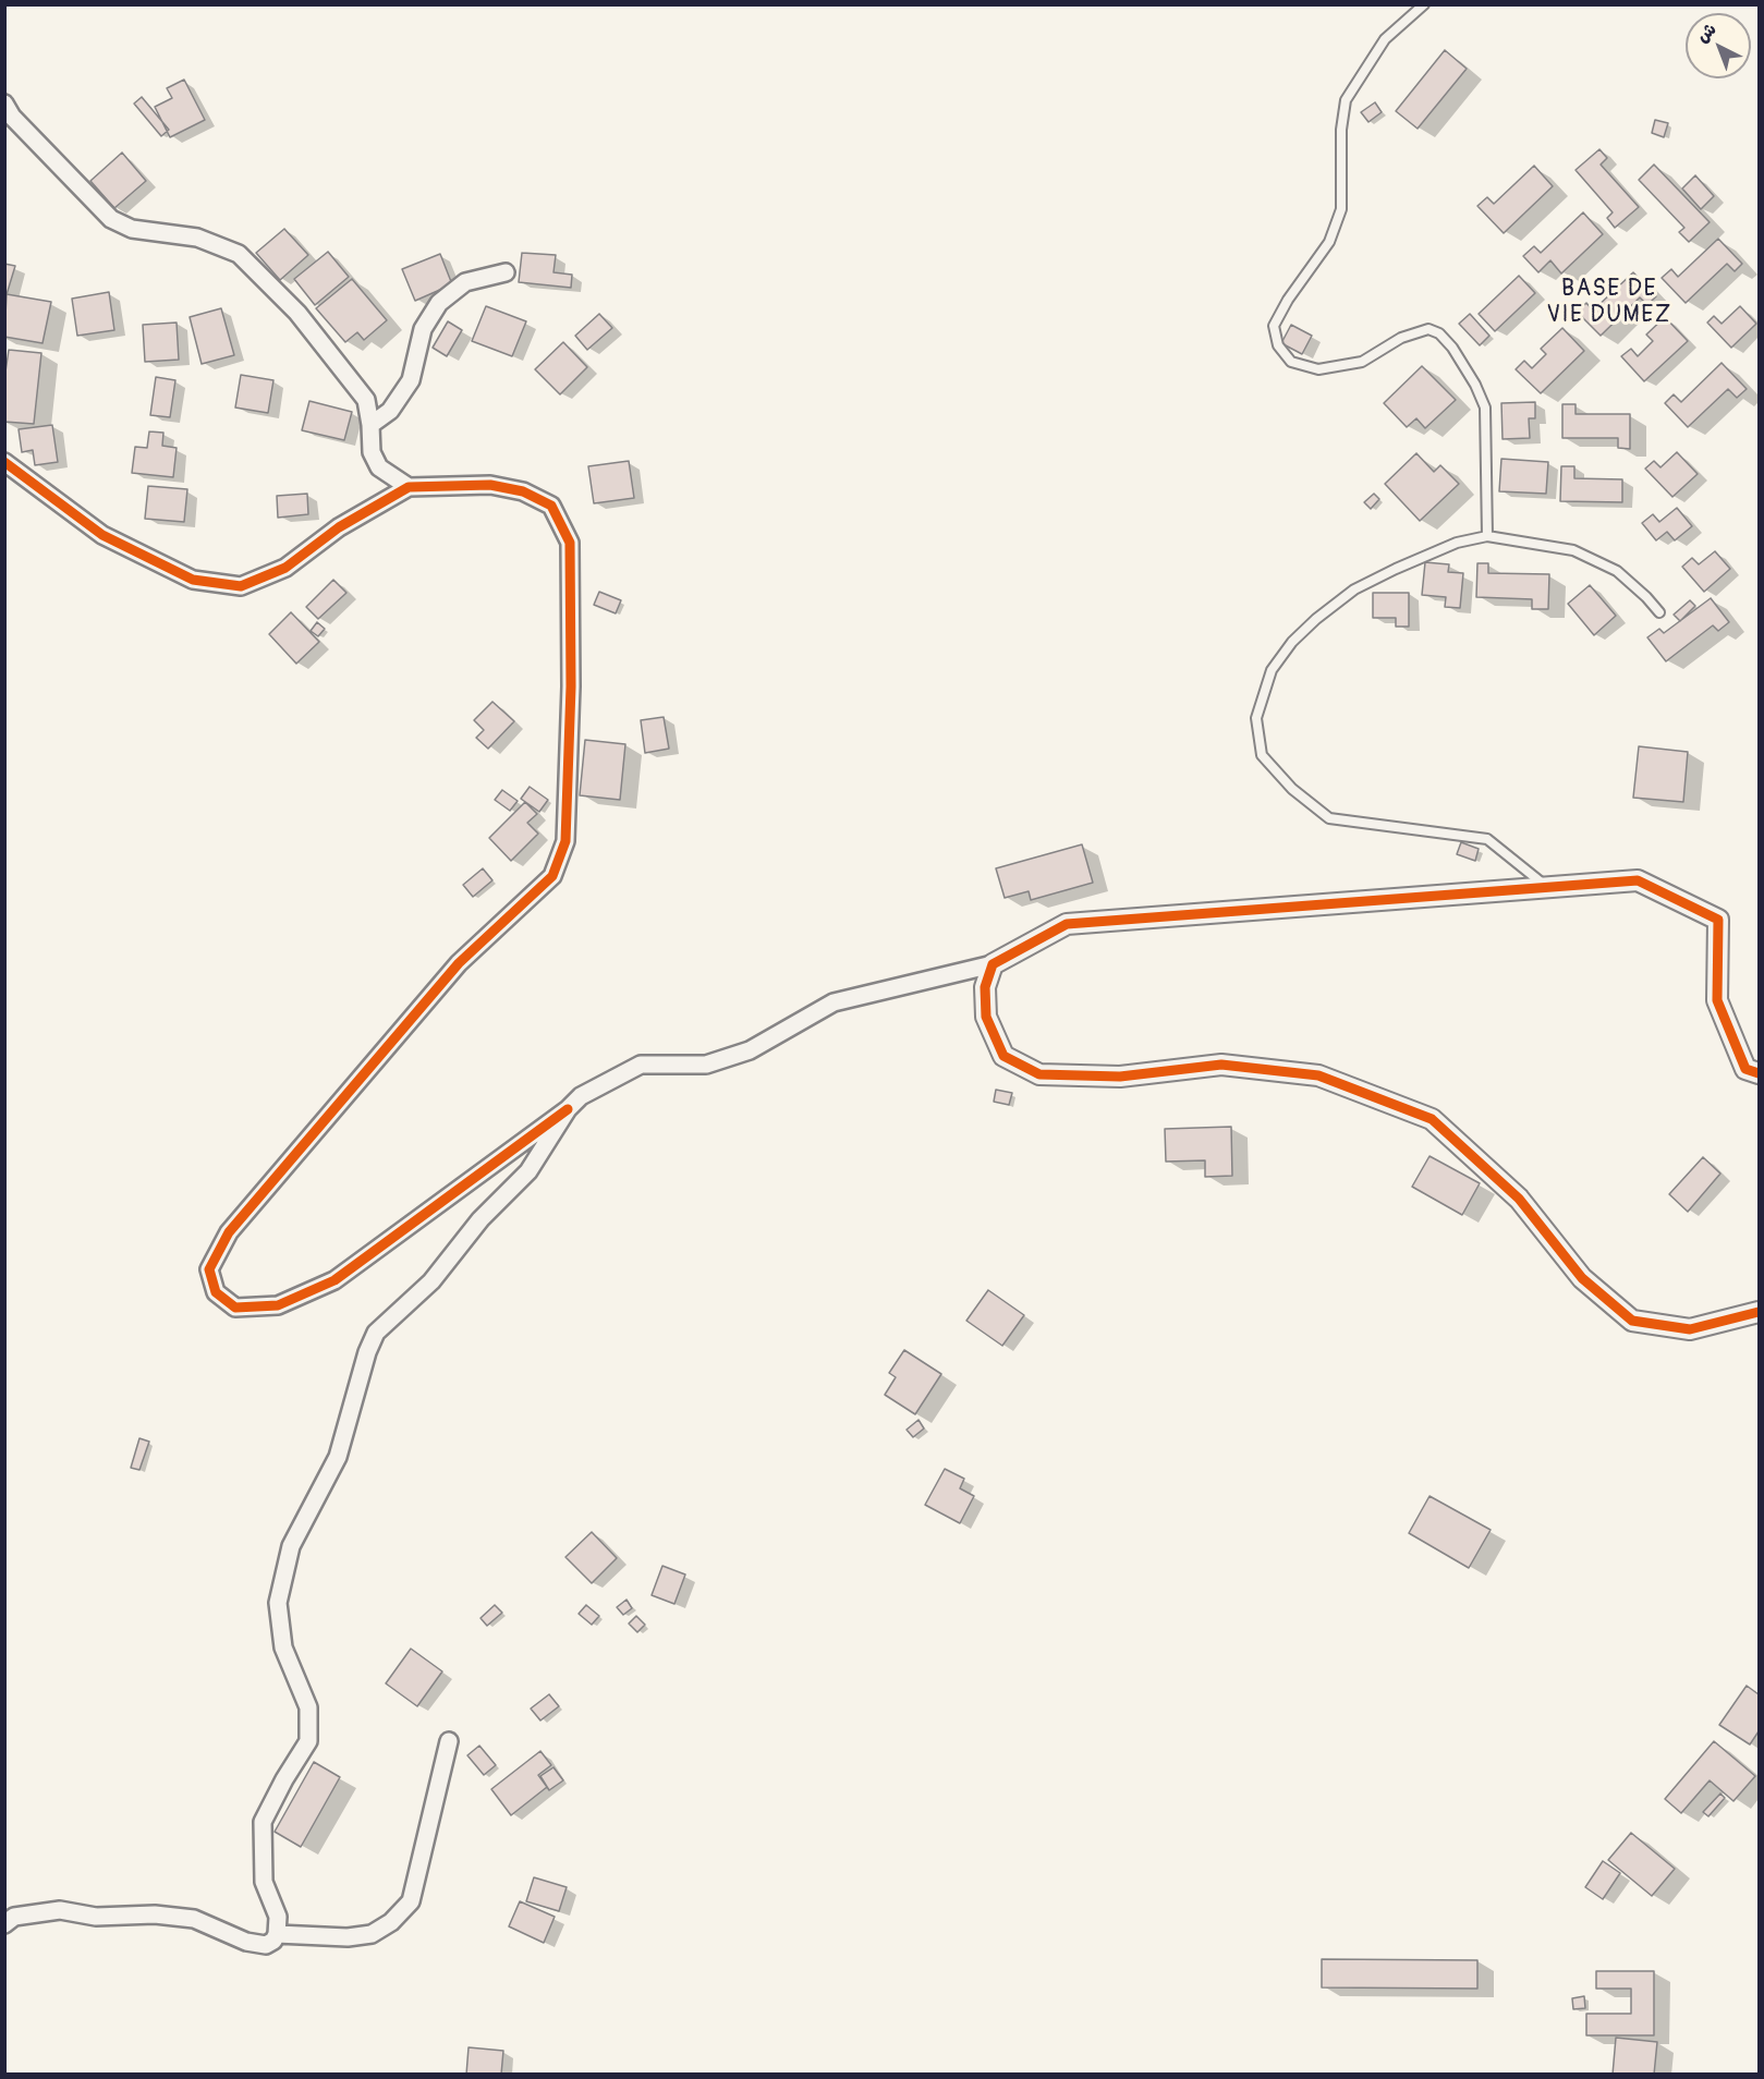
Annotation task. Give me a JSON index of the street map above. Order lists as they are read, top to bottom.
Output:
{
  "districts": ["BASE DE VIE DUMEZ"],
  "north": "top left"
}
